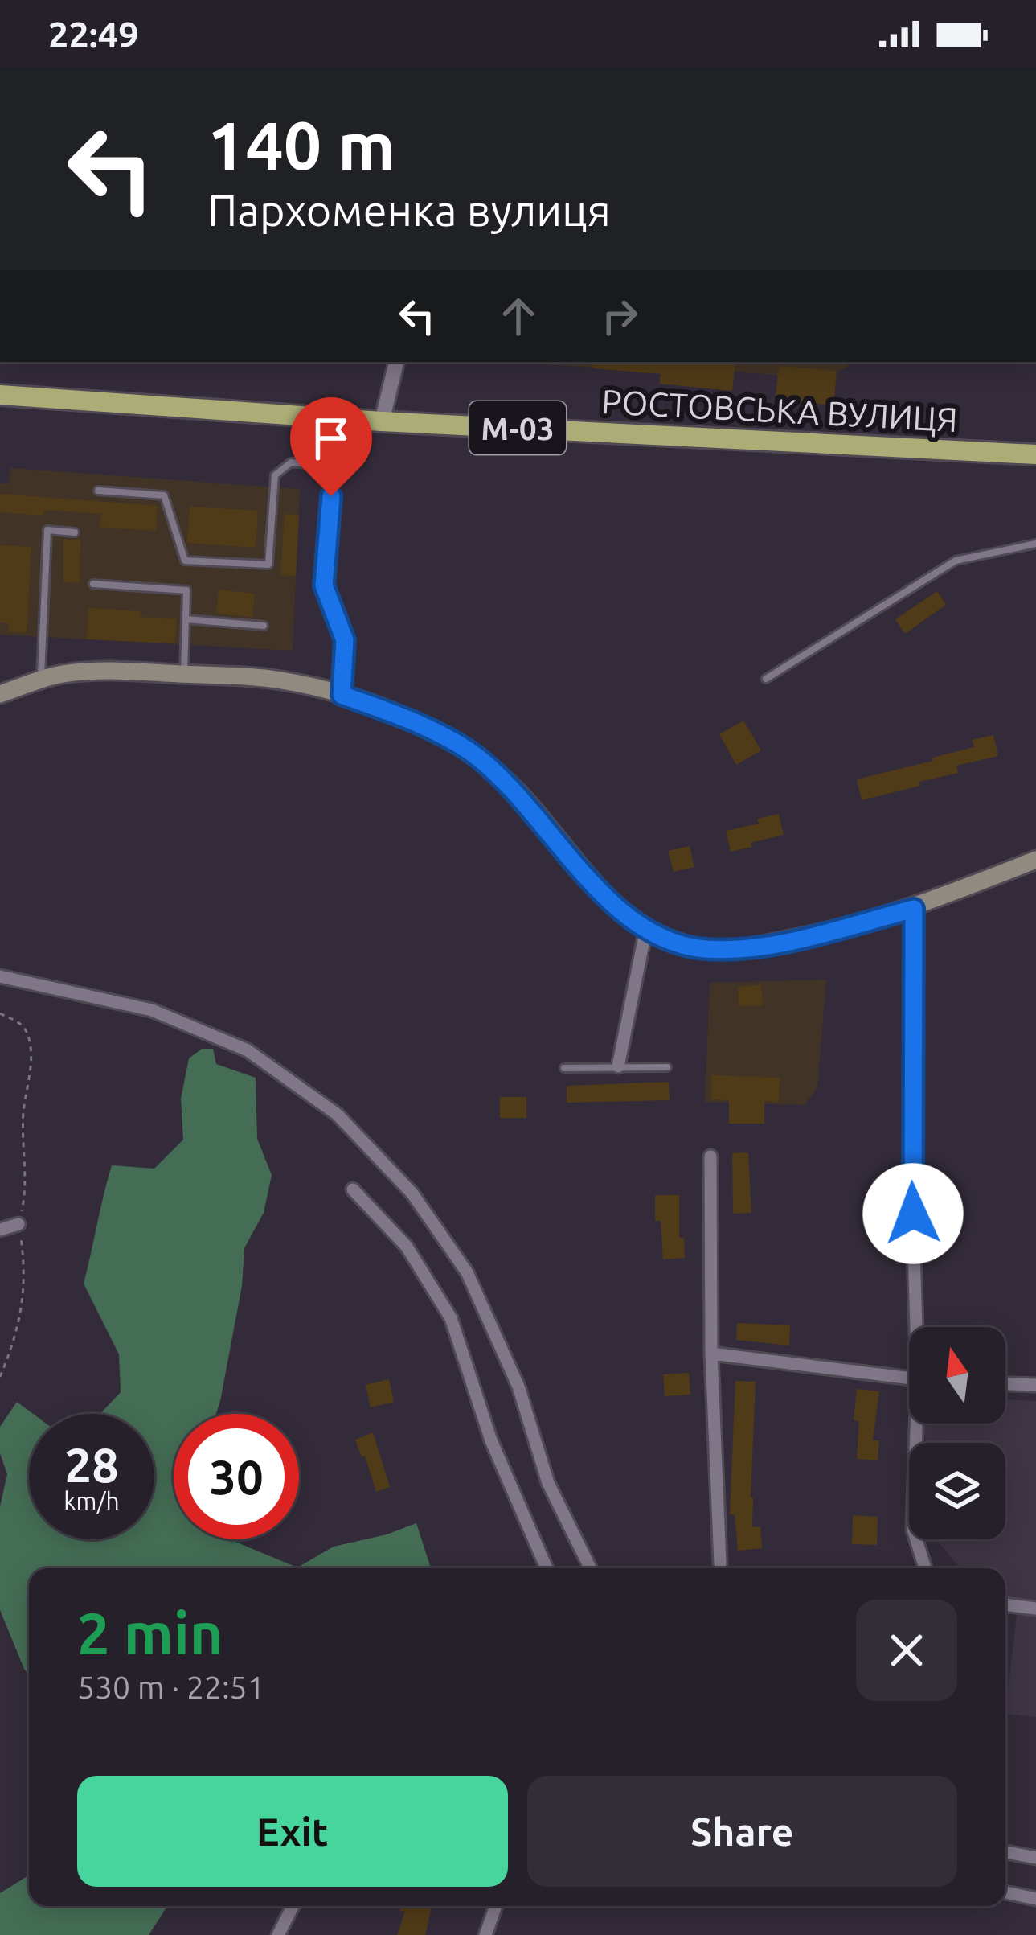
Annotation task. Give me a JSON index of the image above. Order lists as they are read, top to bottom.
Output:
{
  "streets": {
    "highway": ["РОСТОВСЬКА ВУЛИЦЯ", "М-03"]
  },
  "north": "top",
  "page": {
    "status": "22:49",
    "turn": ["140 m", "Пархоменка вулиця"],
    "speed": "28 km/h",
    "limit": "30",
    "heading": ["2 min", "530 m · 22:51"],
    "buttons": ["Exit", "Share"]
  }
}
